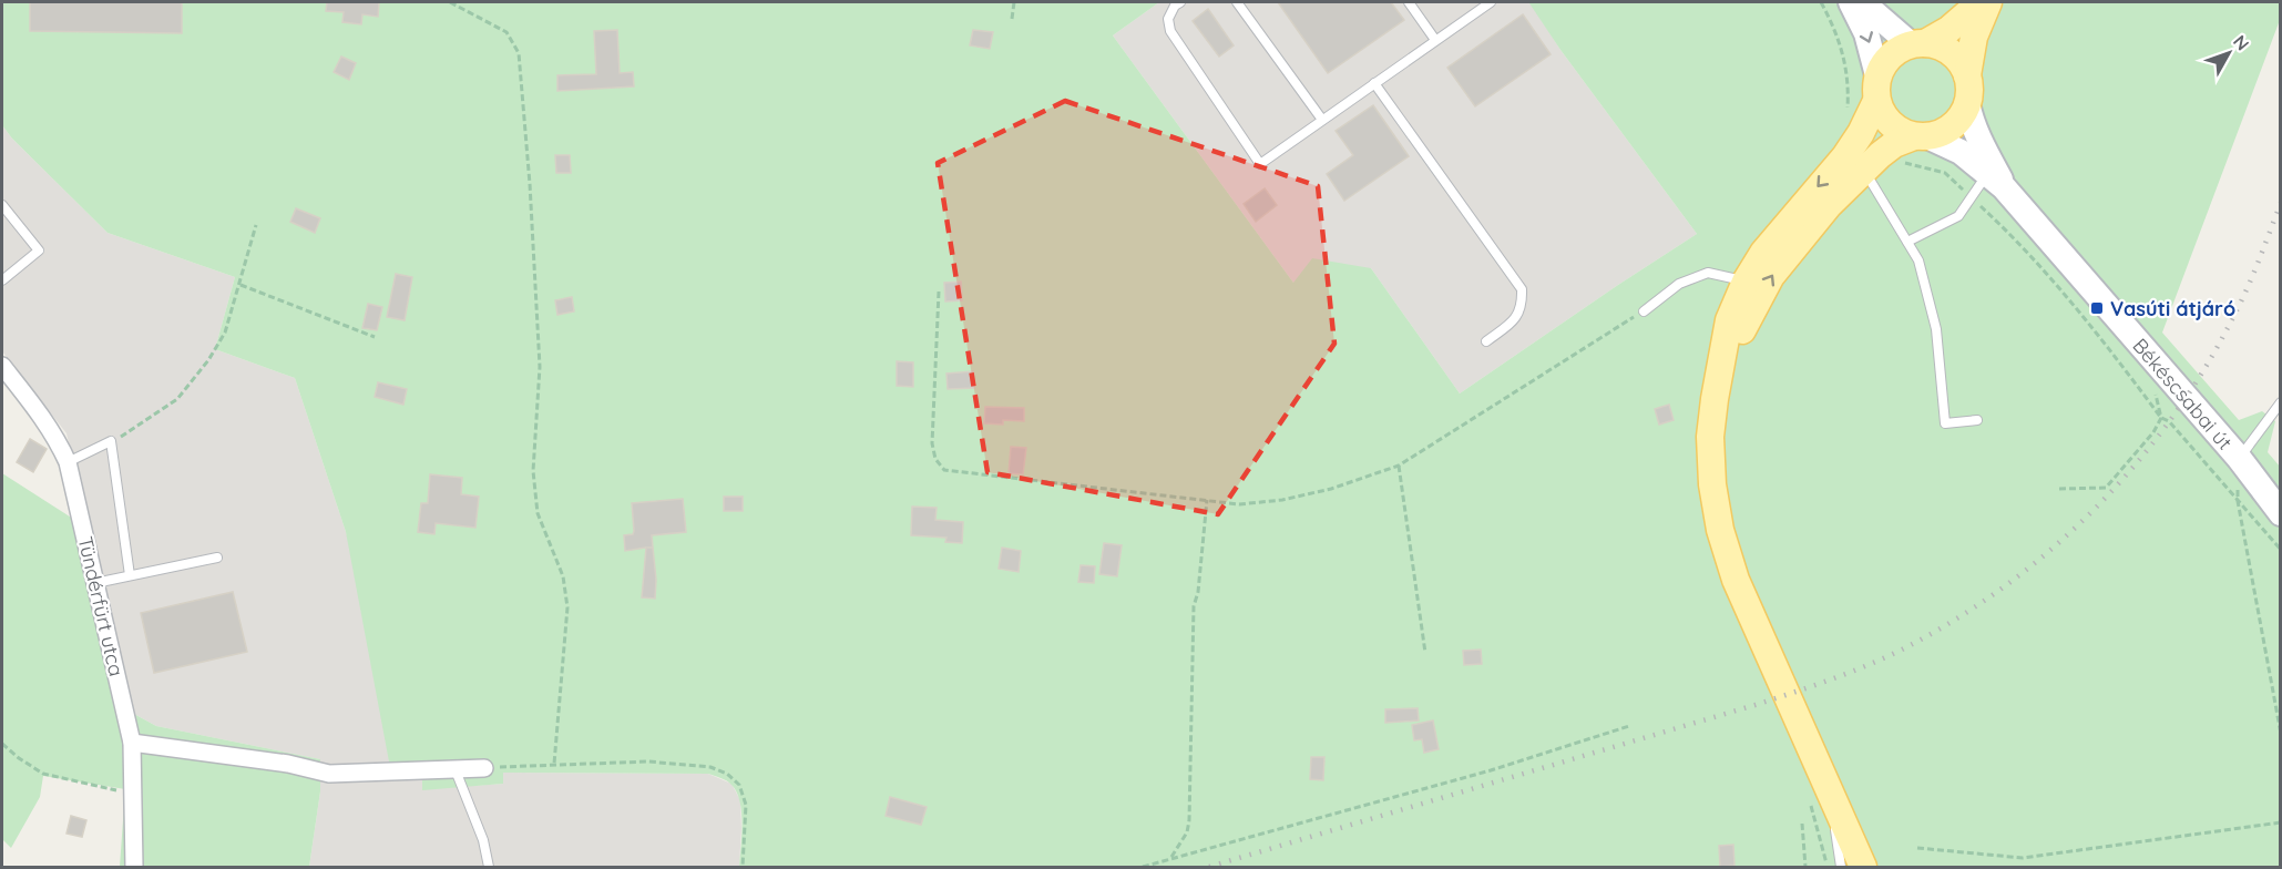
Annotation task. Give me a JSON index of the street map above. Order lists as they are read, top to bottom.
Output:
{
  "streets": {
    "street": ["Békéscsabai út", "Tündérfürt utca"]
  },
  "places": {
    "transit": ["Vasúti átjáró"]
  },
  "north": "top right"
}
